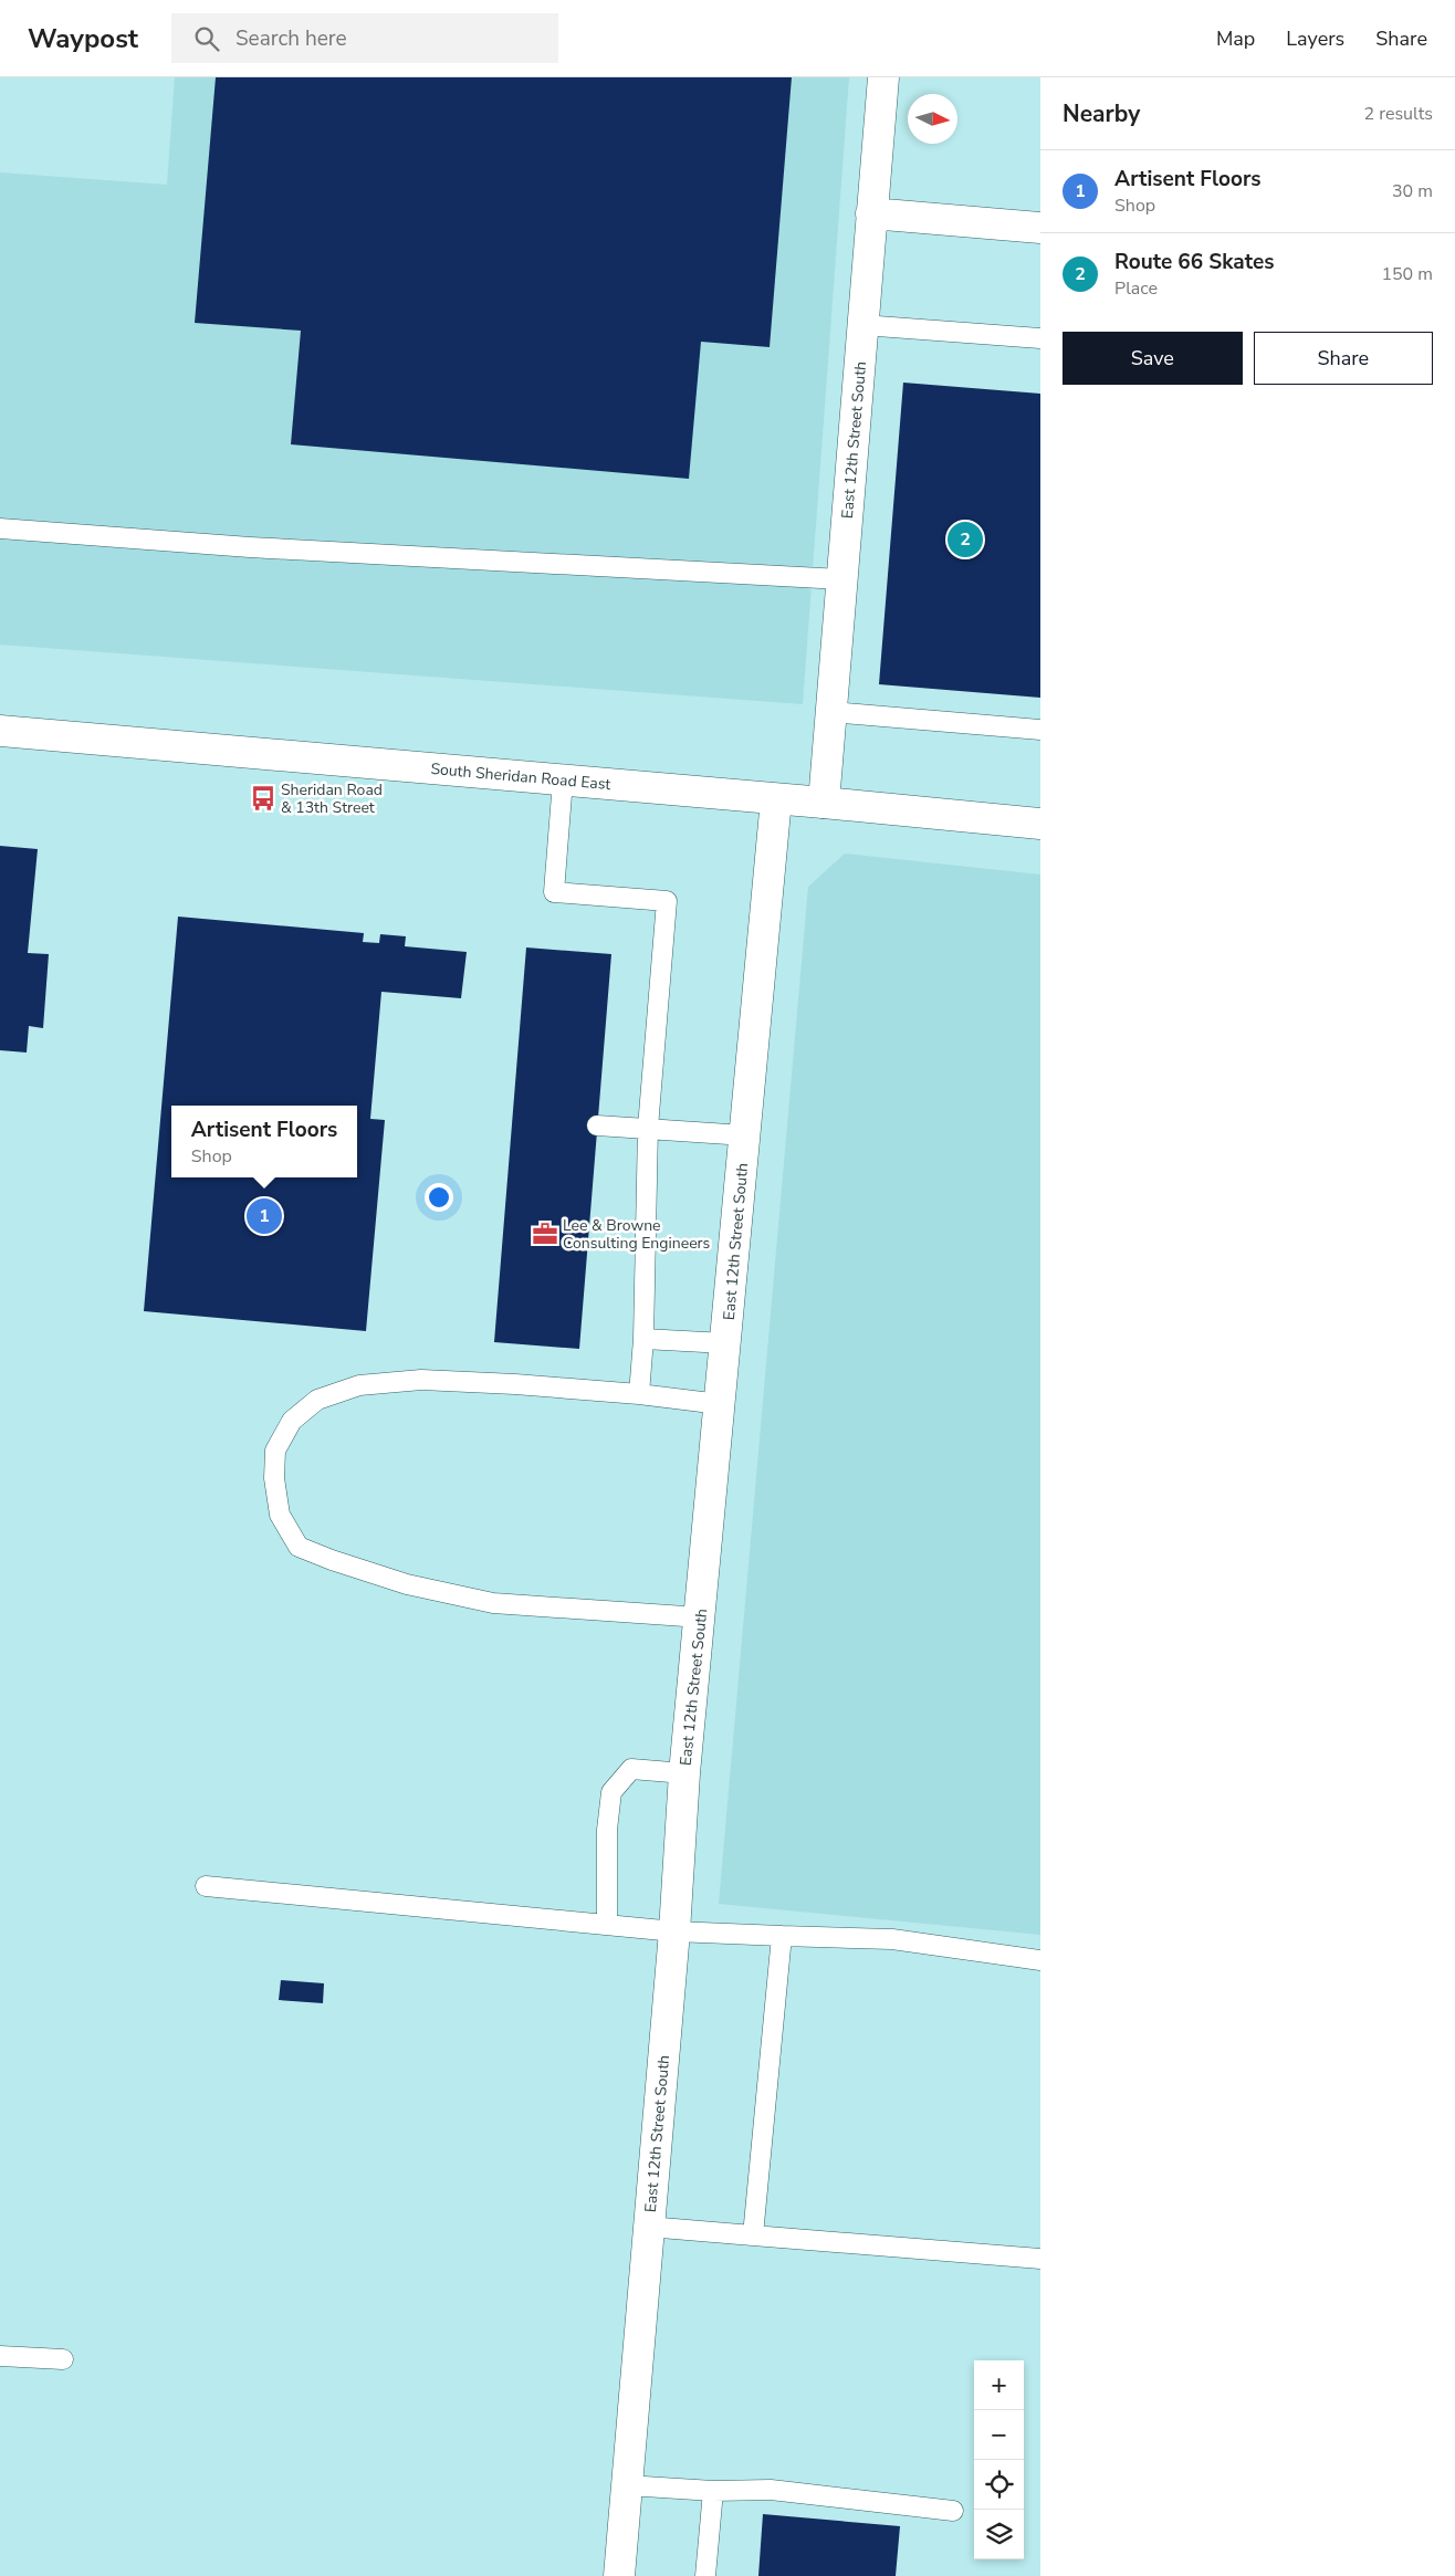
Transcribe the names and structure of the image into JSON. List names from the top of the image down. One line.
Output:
{"streets":{"street":["East 12th Street South","South Sheridan Road East"]},"crossings":[["East 12th Street South","South Sheridan Road East"]],"places":{"bus stop":["Sheridan Road & 13th Street"],"office":["Lee & Browne Consulting Engineers"]},"north":"right","page":{"header":"Waypost","search":"Search here","nav":["Map","Layers","Share"],"heading":["Nearby","2 results"],"list":[{"mark":"1","name":"Artisent Floors","note":"Shop","value":"30 m"},{"mark":"2","name":"Route 66 Skates","note":"Place","value":"150 m"}],"buttons":["Save","Share"],"pins":["2","1"],"popup":["Artisent Floors","Shop"],"map_buttons":["+","−"]}}
